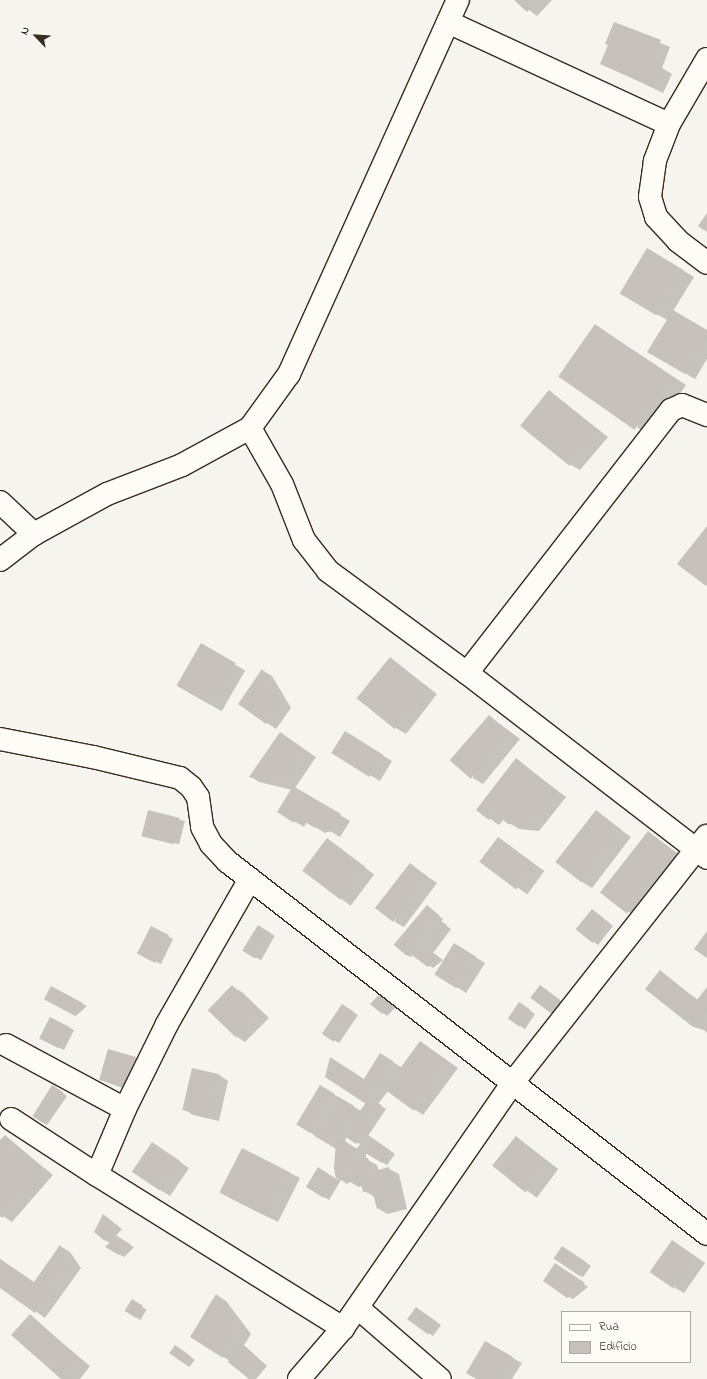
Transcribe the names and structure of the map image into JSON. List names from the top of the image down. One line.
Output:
{"legend":["Rua","Edifício"],"north":"top left"}
